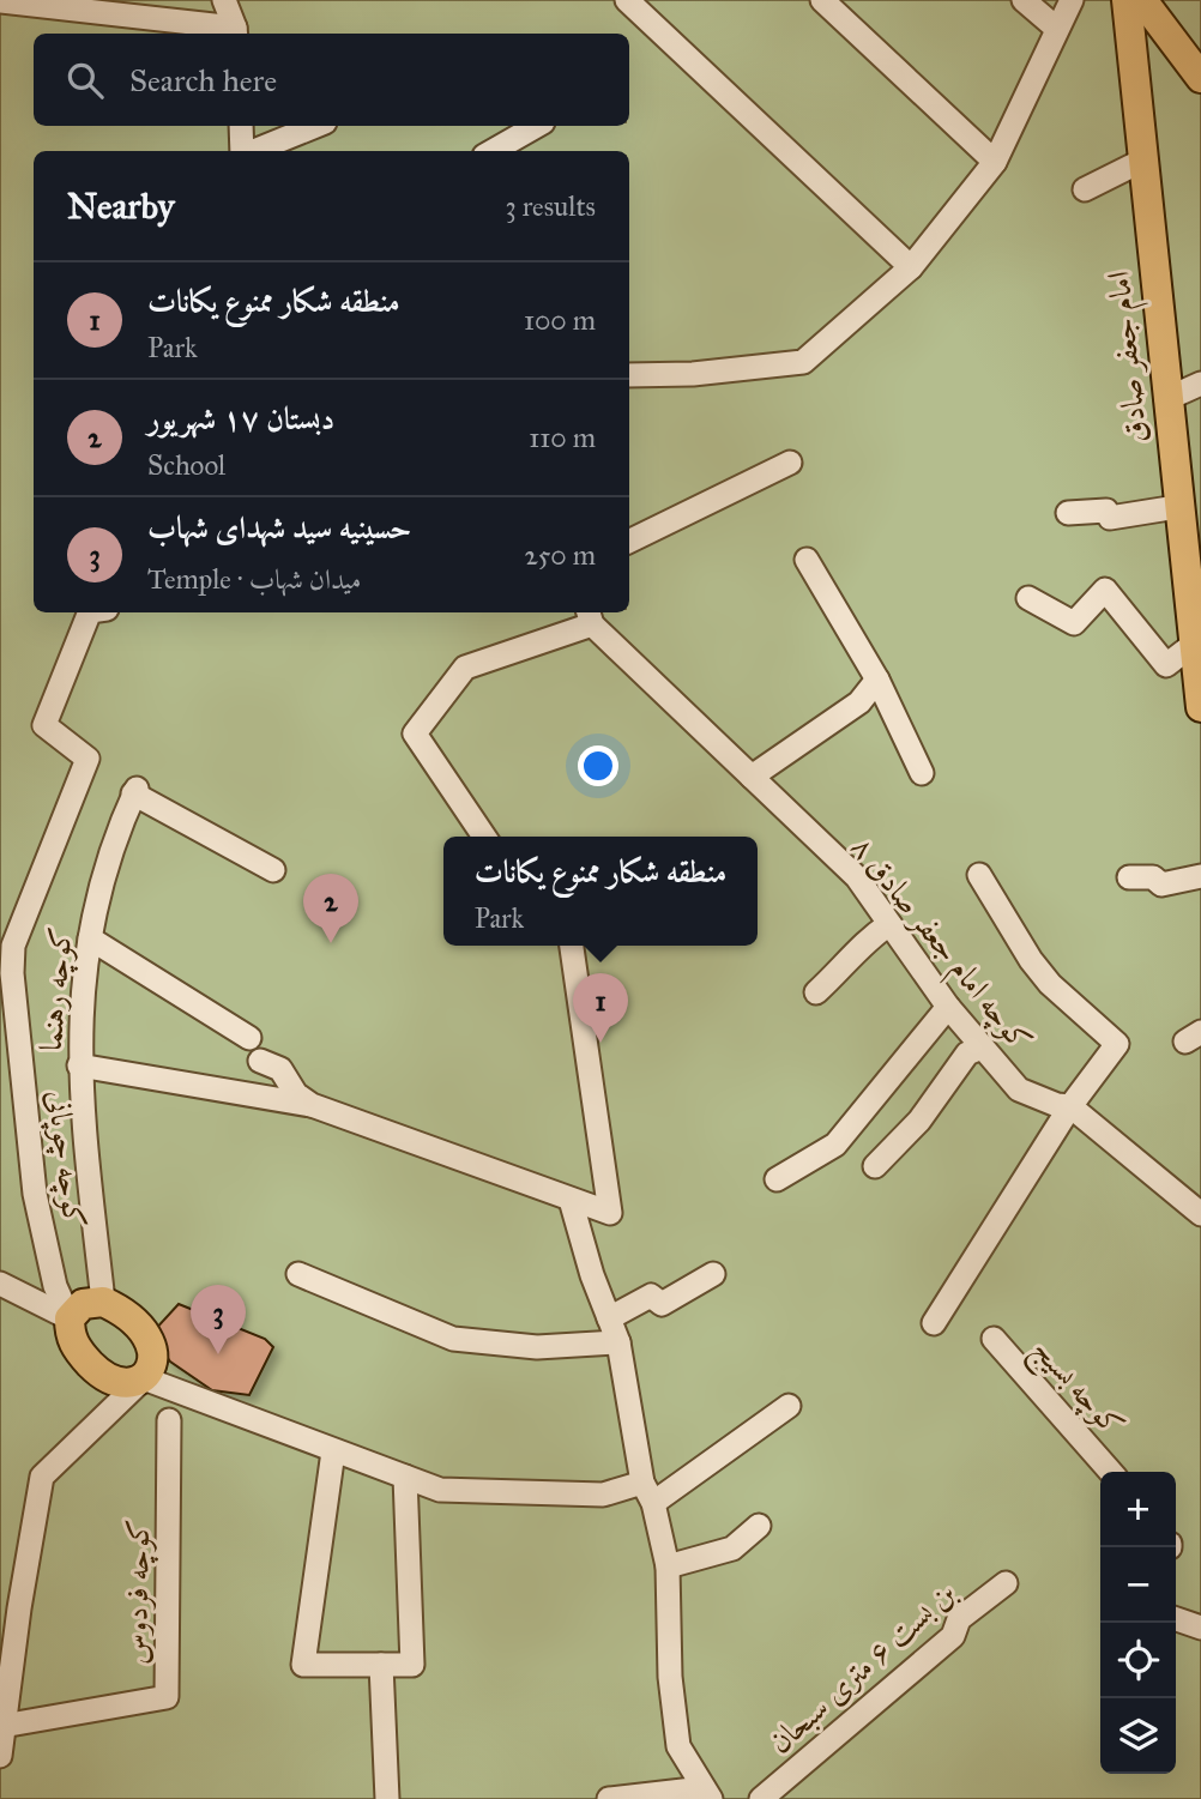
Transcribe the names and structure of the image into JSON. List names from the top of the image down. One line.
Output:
{"streets":{"main road":["امام جعفر صادق"],"street":["کوچه امام جعفر صادق ۸","کوچه رهنما","کوچه چوپانی","کوچه بسیج","کوچه فردوس","بن بست ۶ متری سبحان"]},"crossings":[["کوچه رهنما","کوچه چوپانی"]],"page":{"search":"Search here","heading":["Nearby","3 results"],"list":[{"mark":"1","name":"منطقه شکار ممنوع یکانات","note":"Park","value":"100 m"},{"mark":"2","name":"دبستان ۱۷ شهریور","note":"School","value":"110 m"},{"mark":"3","name":"حسینیه سید شهدای شهاب","note":"Temple · میدان شهاب","value":"250 m"}],"popup":["منطقه شکار ممنوع یکانات","Park"],"pins":["2","1","3"],"map_buttons":["+","−"]}}
